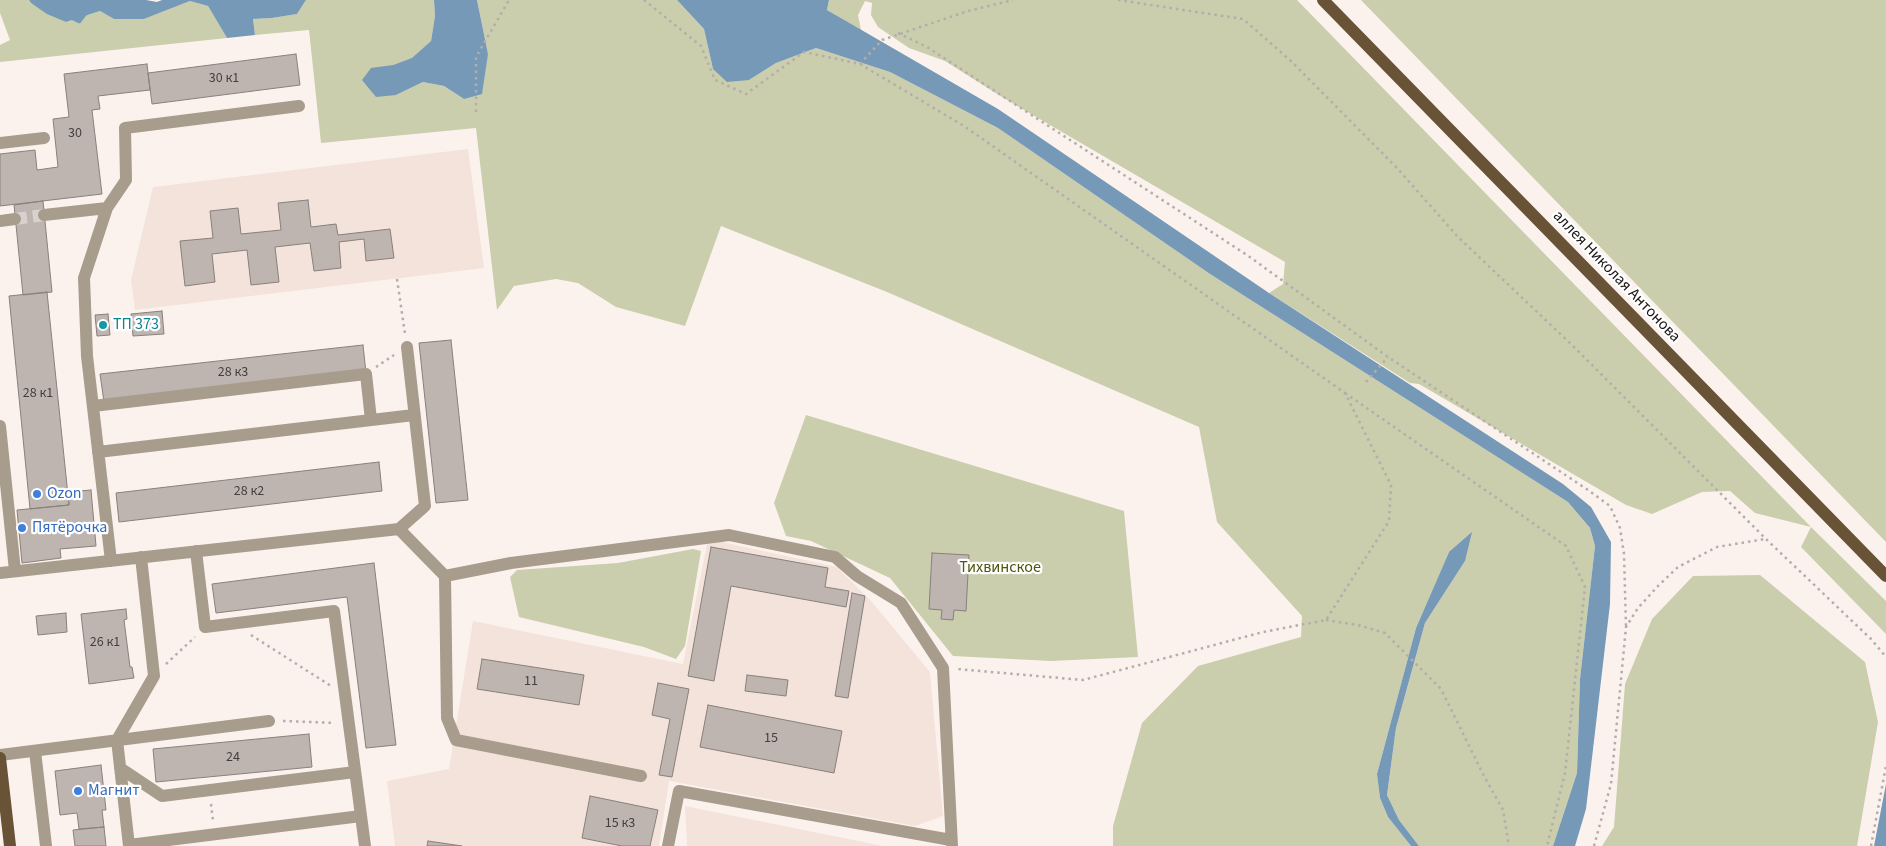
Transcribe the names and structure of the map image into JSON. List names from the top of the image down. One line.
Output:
{"streets":{"main road":["аллея Николая Антонова"]},"parks":["Тихвинское"],"places":["ТП 373","Ozon","Пятёрочка","Магнит"],"house_numbers":["30 к1","30","28 к3","28 к1","28 к2","26 к1","11","15","24","15 к3"]}
